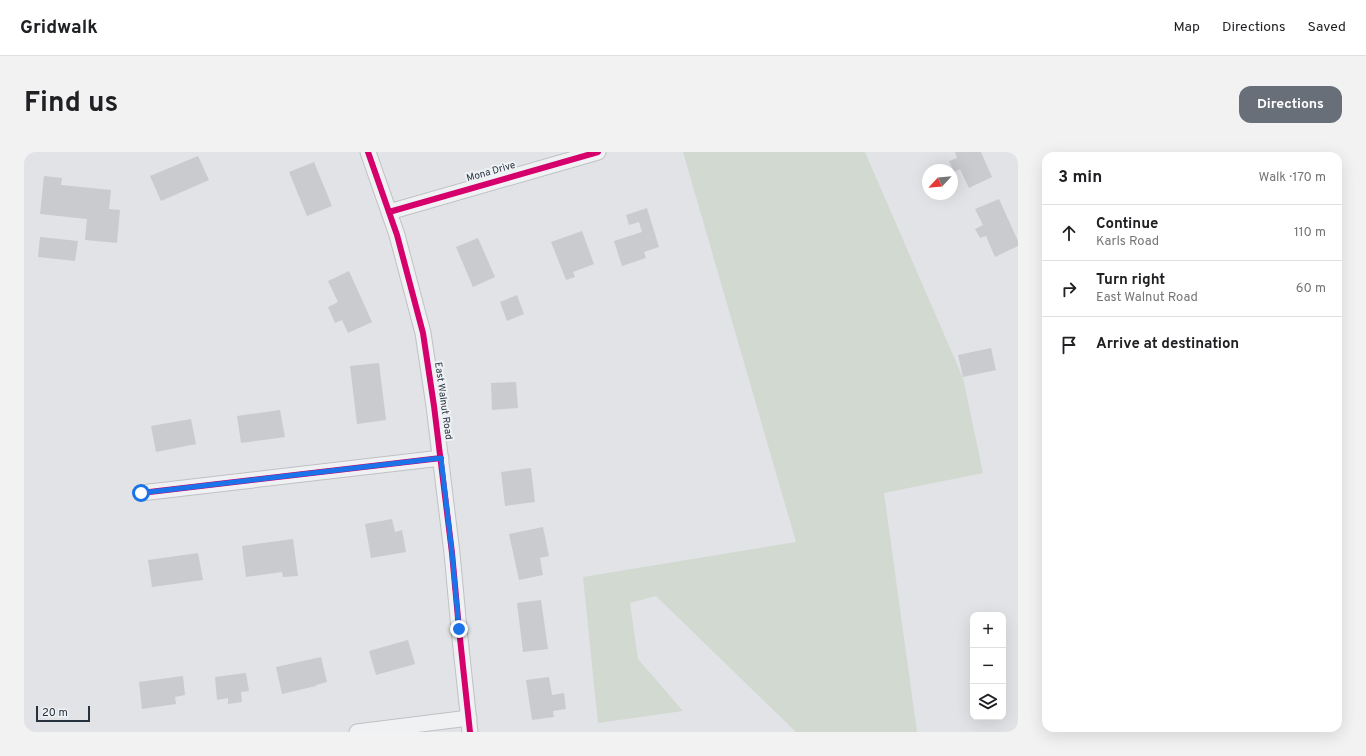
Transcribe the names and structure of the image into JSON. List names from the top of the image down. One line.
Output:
{"streets":{"street":["Mona Drive","East Walnut Road"]},"crossings":[["Mona Drive","East Walnut Road"]],"scale_bar":"20 m","north":"bottom left","page":{"header":"Gridwalk","nav":["Map","Directions","Saved"],"title":"Find us","buttons":"Directions","heading":["3 min","Walk · 170 m"],"list":[["Continue","Karls Road","110 m"],["Turn right","East Walnut Road","60 m"],"Arrive at destination"],"map_buttons":["+","−"],"scale":"20 m"}}
